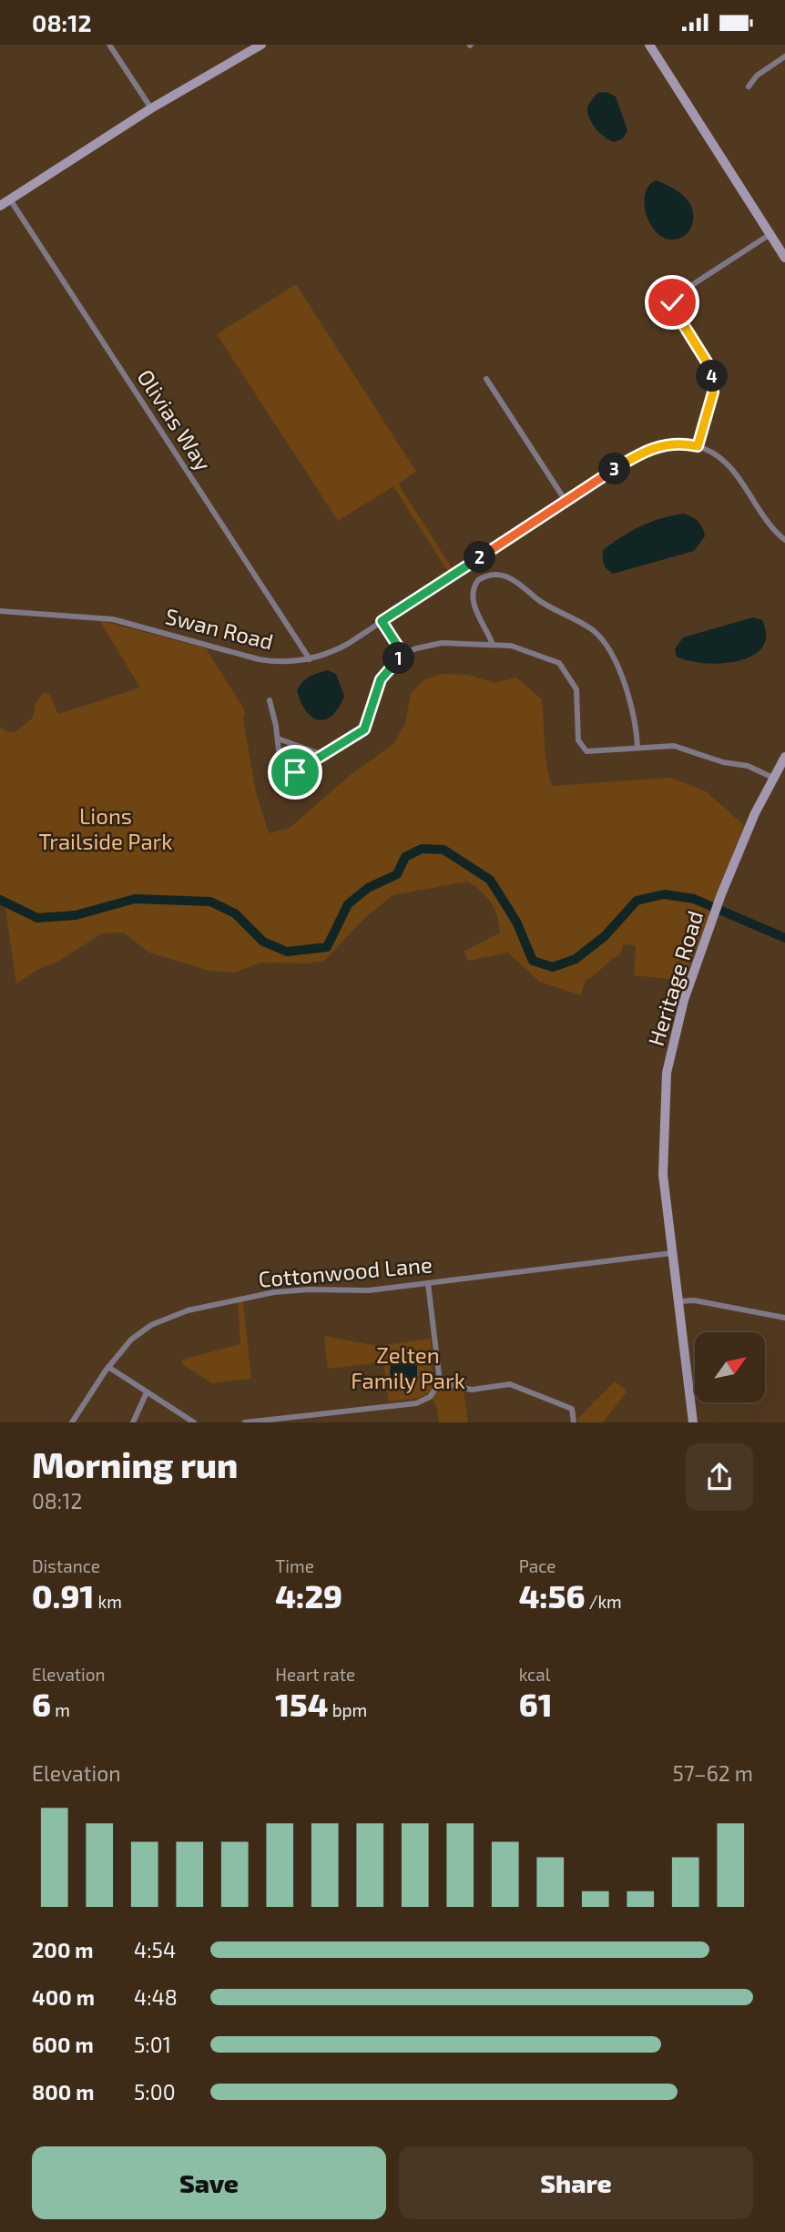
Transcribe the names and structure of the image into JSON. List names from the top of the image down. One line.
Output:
{"streets":{"main road":["Heritage Road"],"street":["Olivias Way","Swan Road","Cottonwood Lane"]},"crossings":[["Olivias Way","Swan Road"],["Heritage Road","Cottonwood Lane"]],"parks":["Lions Trailside Park","Zelten Family Park"],"north":"top right","page":{"status":"08:12","pins":["4","3","2","1"],"heading":["Morning run","08:12"],"stats":[["Distance","0.91 km"],["Time","4:29"],["Pace","4:56 /km"],["Elevation","6 m"],["Heart rate","154 bpm"],["kcal","61"]],"chart":["Elevation","57–62 m"],"list":[{"name":"200 m","note":"4:54"},{"name":"400 m","note":"4:48"},{"name":"600 m","note":"5:01"},{"name":"800 m","note":"5:00"}],"buttons":["Save","Share"]}}
